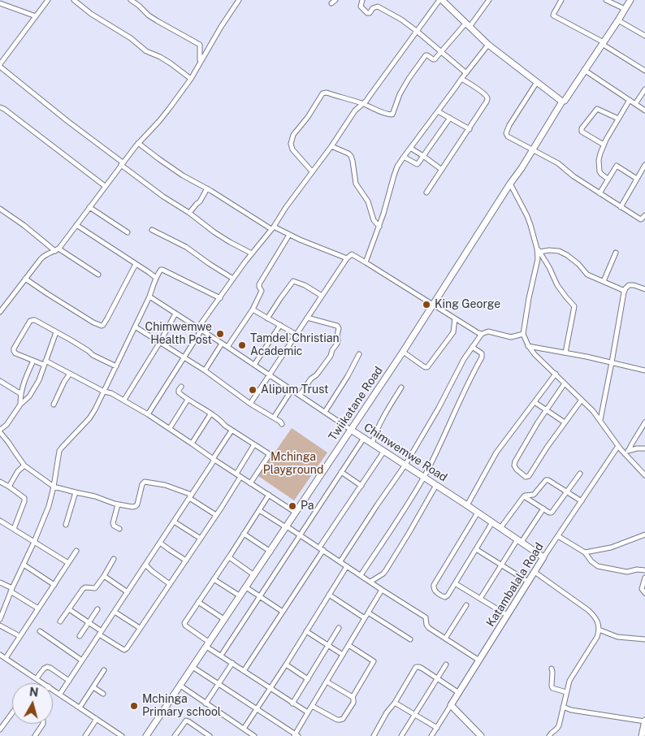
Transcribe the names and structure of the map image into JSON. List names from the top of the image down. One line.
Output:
{"streets":{"main road":["Twiikatane Road","Chimwemwe Road","Katambalala Road"]},"crossings":[["Twiikatane Road","Chimwemwe Road"],["Chimwemwe Road","Katambalala Road"]],"parks":["Mchinga Playground"],"places":["King George","Chimwemwe Health Post","Tamdel Christian Academic","Alipum Trust","Pa","Mchinga Primary school"],"north":"top"}
